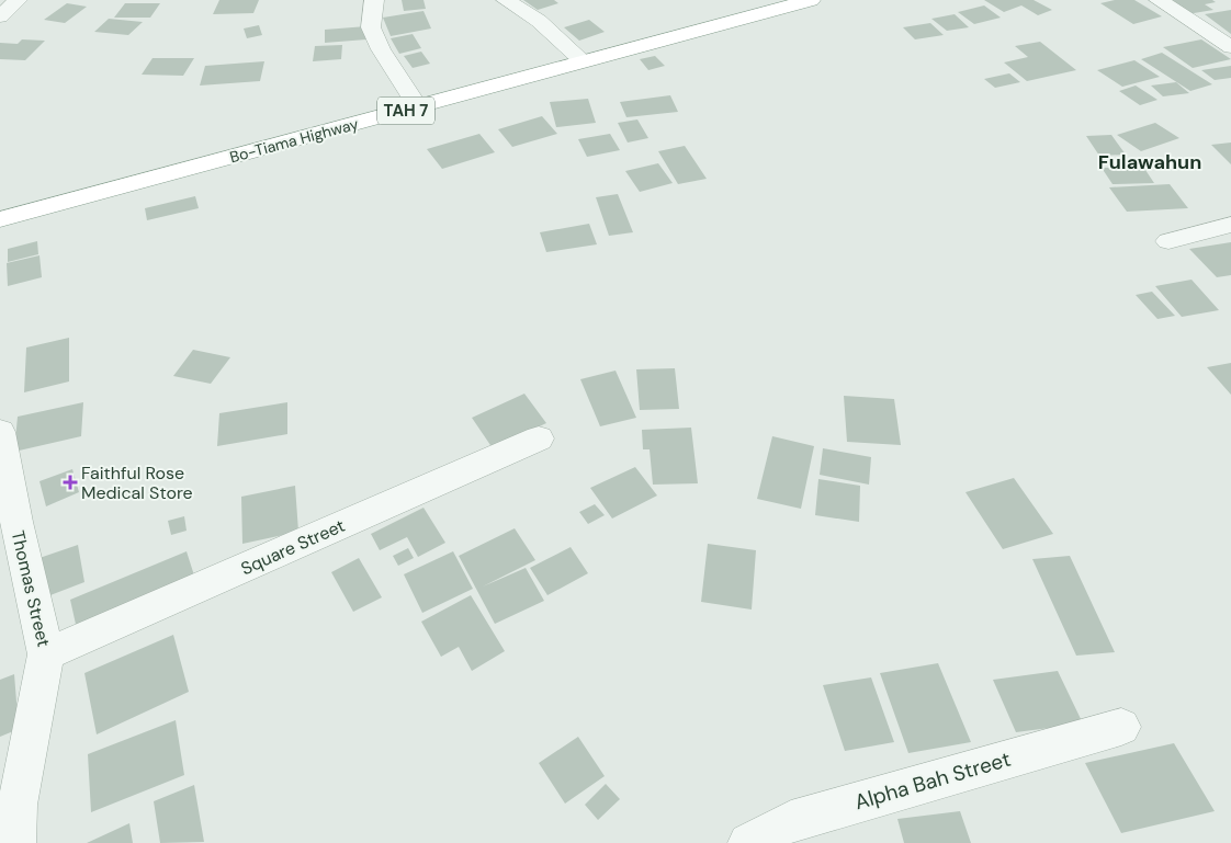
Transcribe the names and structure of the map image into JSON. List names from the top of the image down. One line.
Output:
{"streets":{"highway":["TAH 7","Bo-Tiama Highway"],"street":["Square Street","Thomas Street","Alpha Bah Street"]},"crossings":[["Square Street","Thomas Street"]],"districts":["Fulawahun"],"places":{"health":["Faithful Rose Medical Store"]}}
